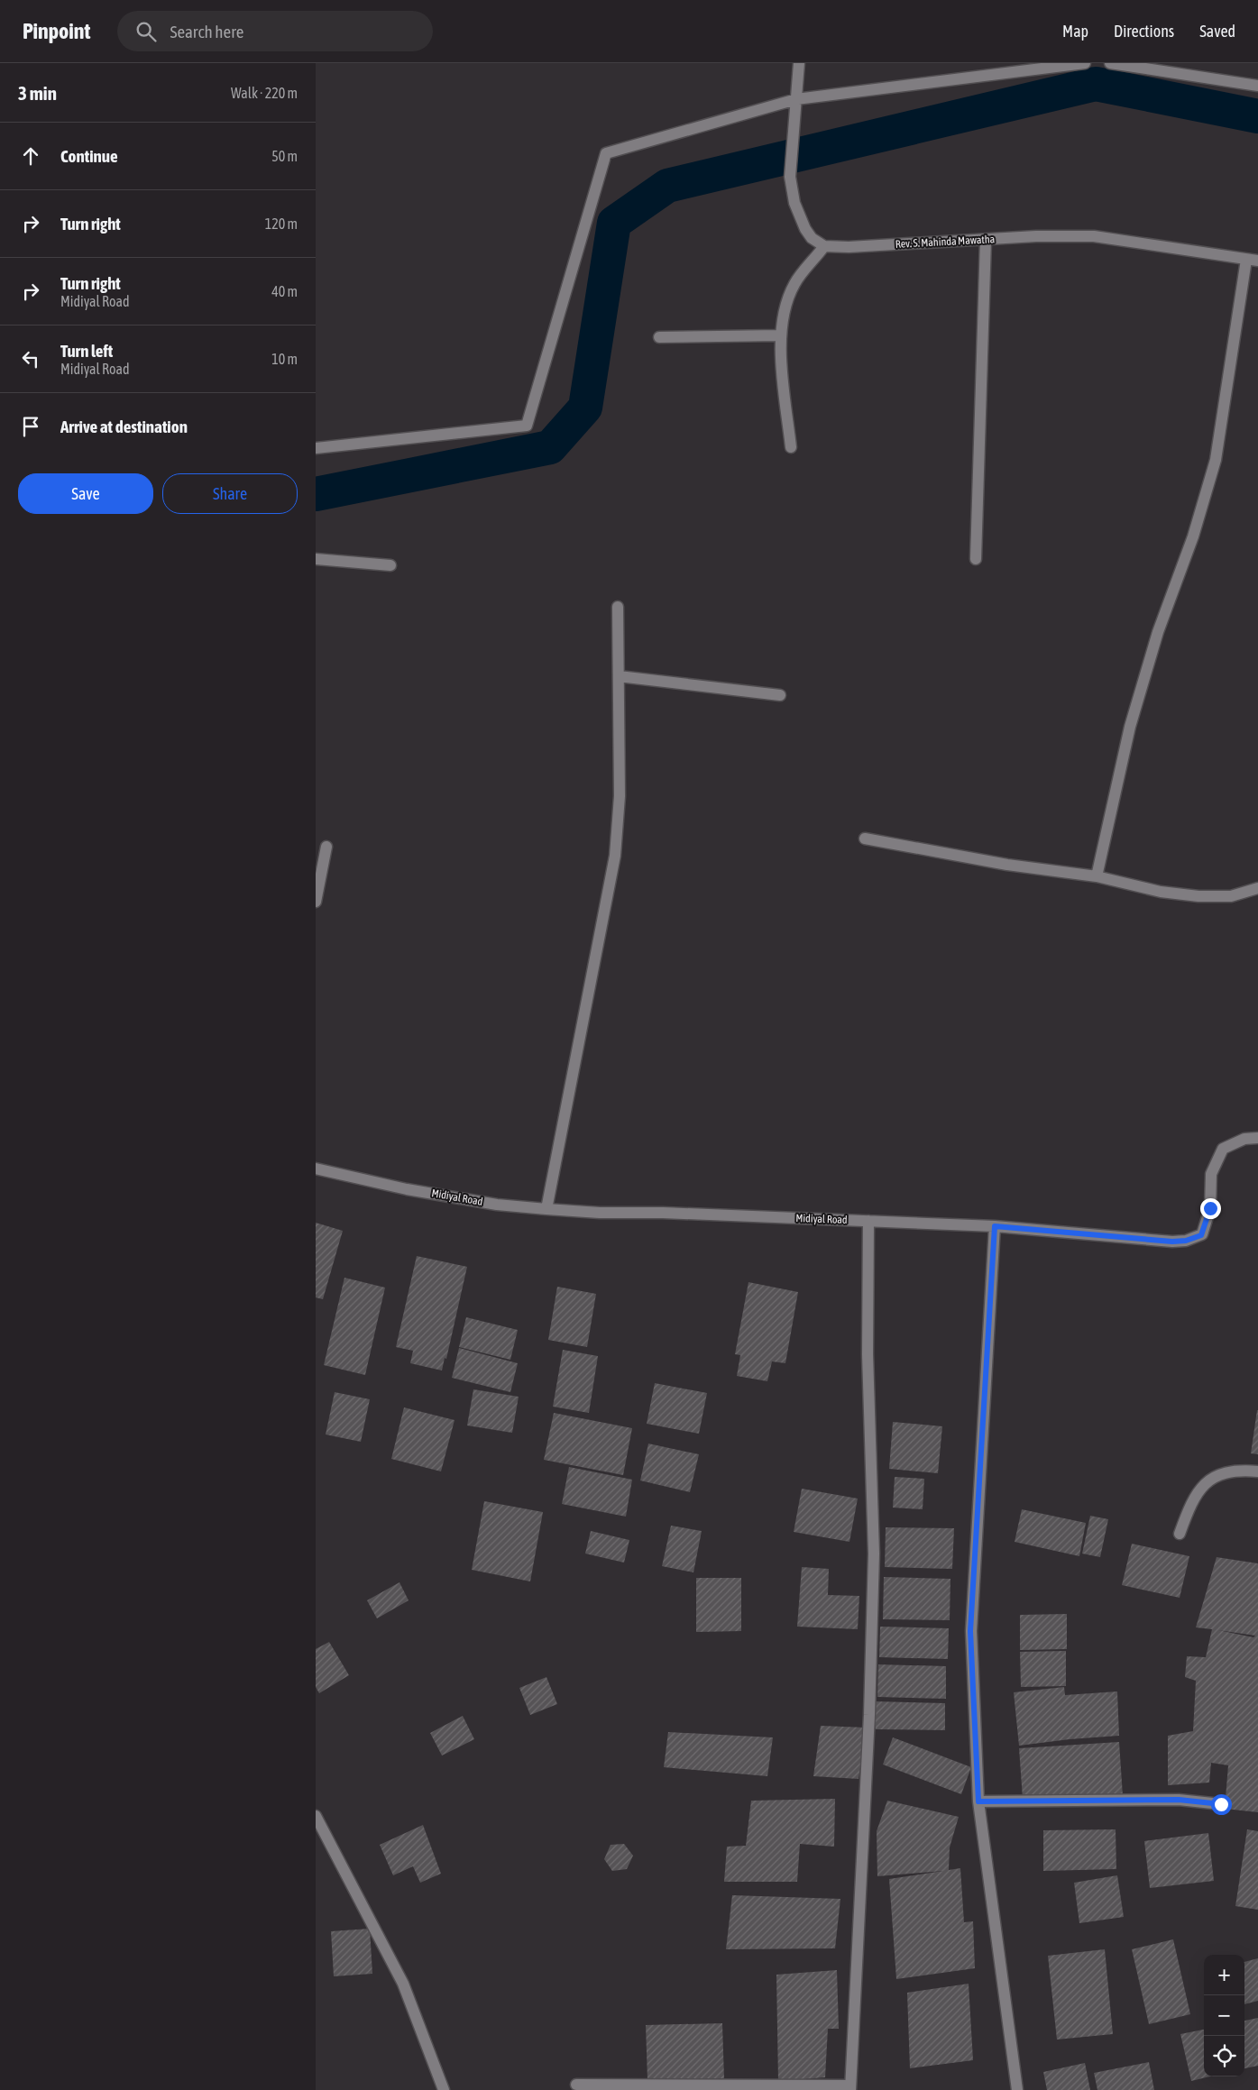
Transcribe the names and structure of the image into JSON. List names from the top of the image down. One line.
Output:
{"streets":{"street":["Rev. S. Mahinda Mawatha","Midiyal Road"]},"page":{"header":"Pinpoint","search":"Search here","nav":["Map","Directions","Saved"],"heading":["3 min","Walk · 220 m"],"list":[["Continue","50 m"],["Turn right","120 m"],["Turn right","Midiyal Road","40 m"],["Turn left","Midiyal Road","10 m"],"Arrive at destination"],"buttons":["Save","Share"],"map_buttons":["+","−"]}}
